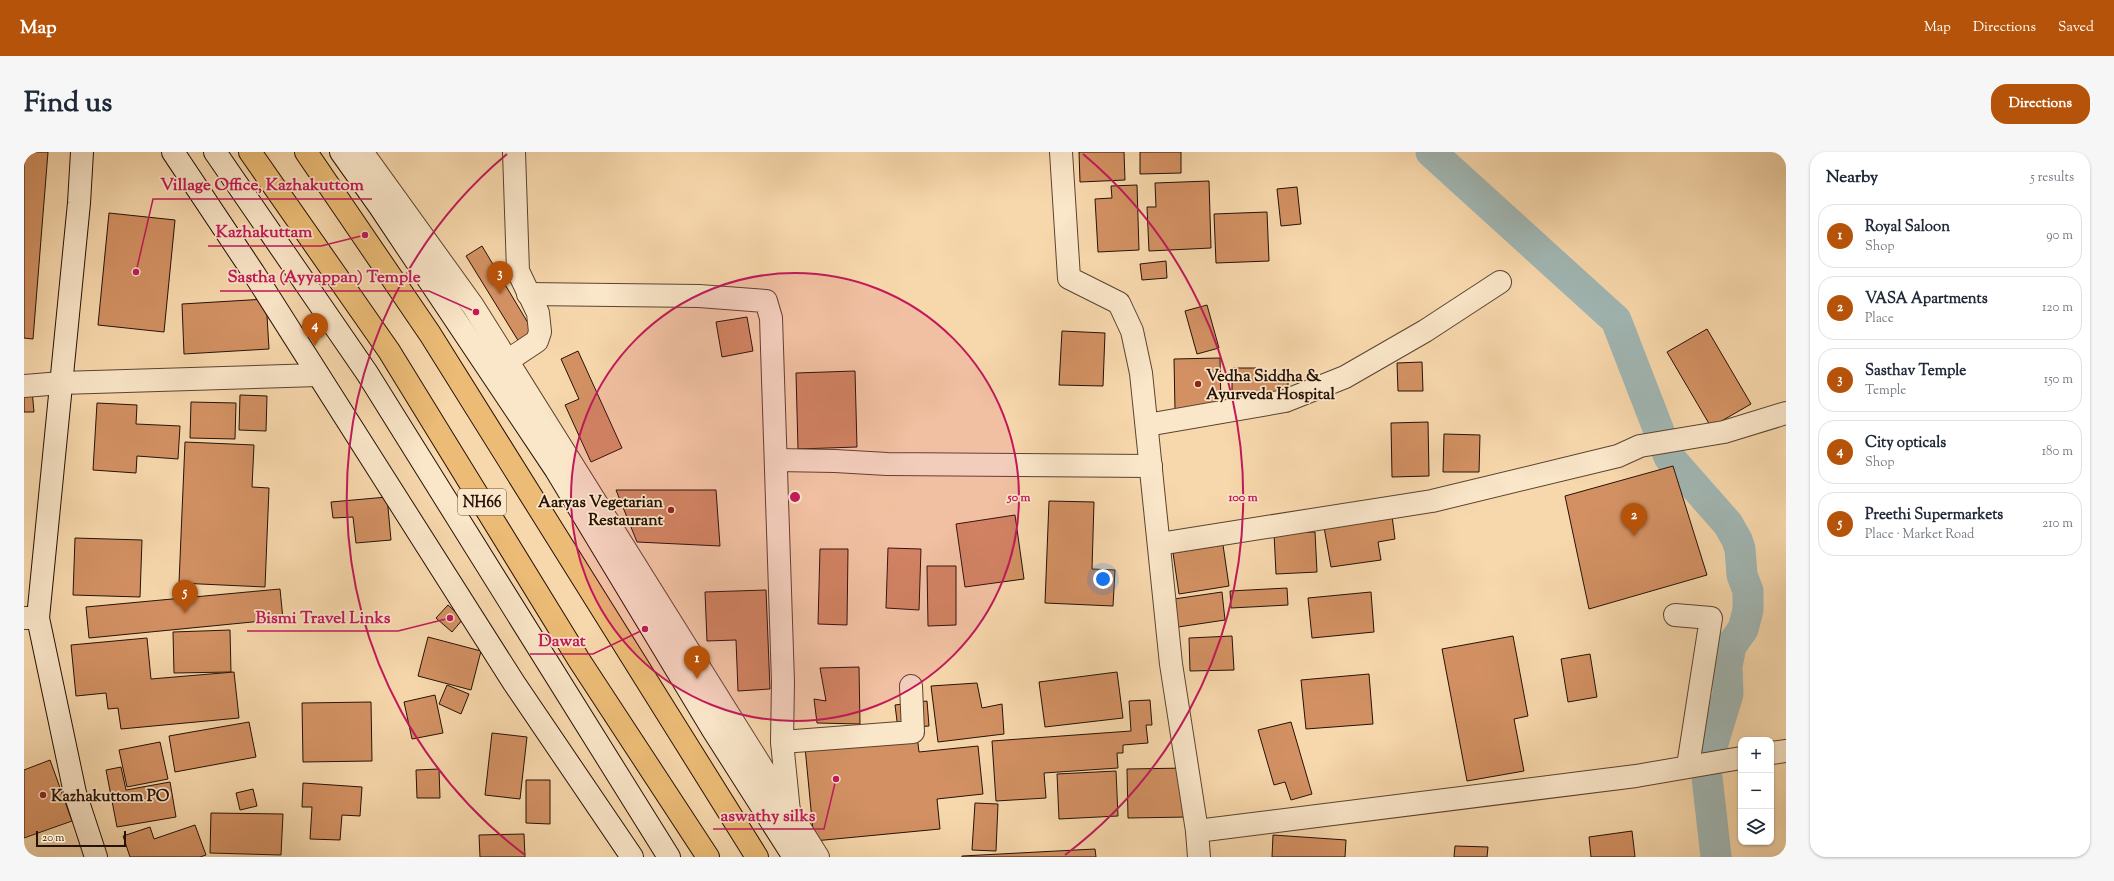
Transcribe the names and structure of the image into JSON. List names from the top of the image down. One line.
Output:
{"streets":{"highway":["NH66"]},"places":["Kazhakuttam","Village Office, Kazhakuttom","Sastha (Ayyappan) Temple","Vedha Siddha & Ayurveda Hospital","Aaryas Vegetarian Restaurant","Bismi Travel Links","Dawat","aswathy silks","Kazhakuttom PO"],"scale_bar":"20 m","page":{"header":"Map","nav":["Map","Directions","Saved"],"title":"Find us","buttons":"Directions","heading":["Nearby","5 results"],"list":[{"mark":"1","name":"Royal Saloon","note":"Shop","value":"90 m"},{"mark":"2","name":"VASA Apartments","note":"Place","value":"120 m"},{"mark":"3","name":"Sasthav Temple","note":"Temple","value":"150 m"},{"mark":"4","name":"City opticals","note":"Shop","value":"180 m"},{"mark":"5","name":"Preethi Supermarkets","note":"Place · Market Road","value":"210 m"}],"pins":["3","4","2","5","1"],"map_buttons":["+","−"],"scale":"20 m"},"rings":["50 m","100 m"]}
